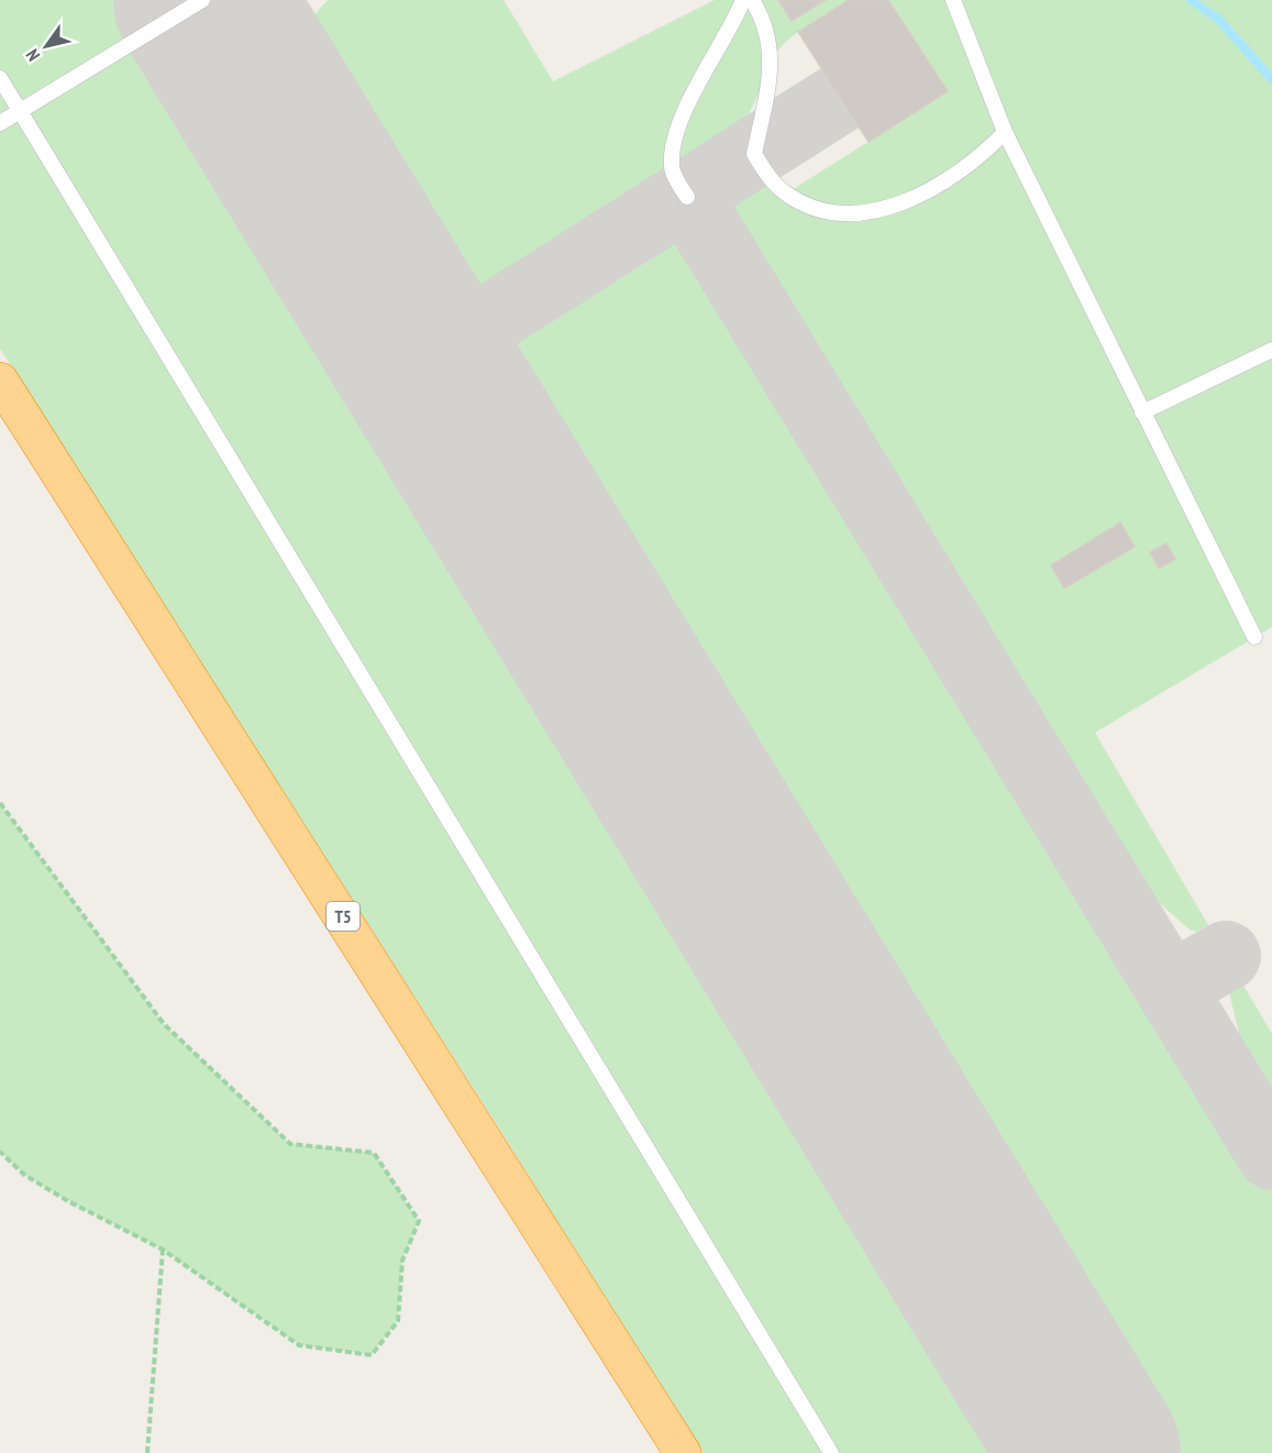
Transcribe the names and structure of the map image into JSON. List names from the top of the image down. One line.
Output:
{"streets":{"highway":["T5"]},"north":"bottom left"}
